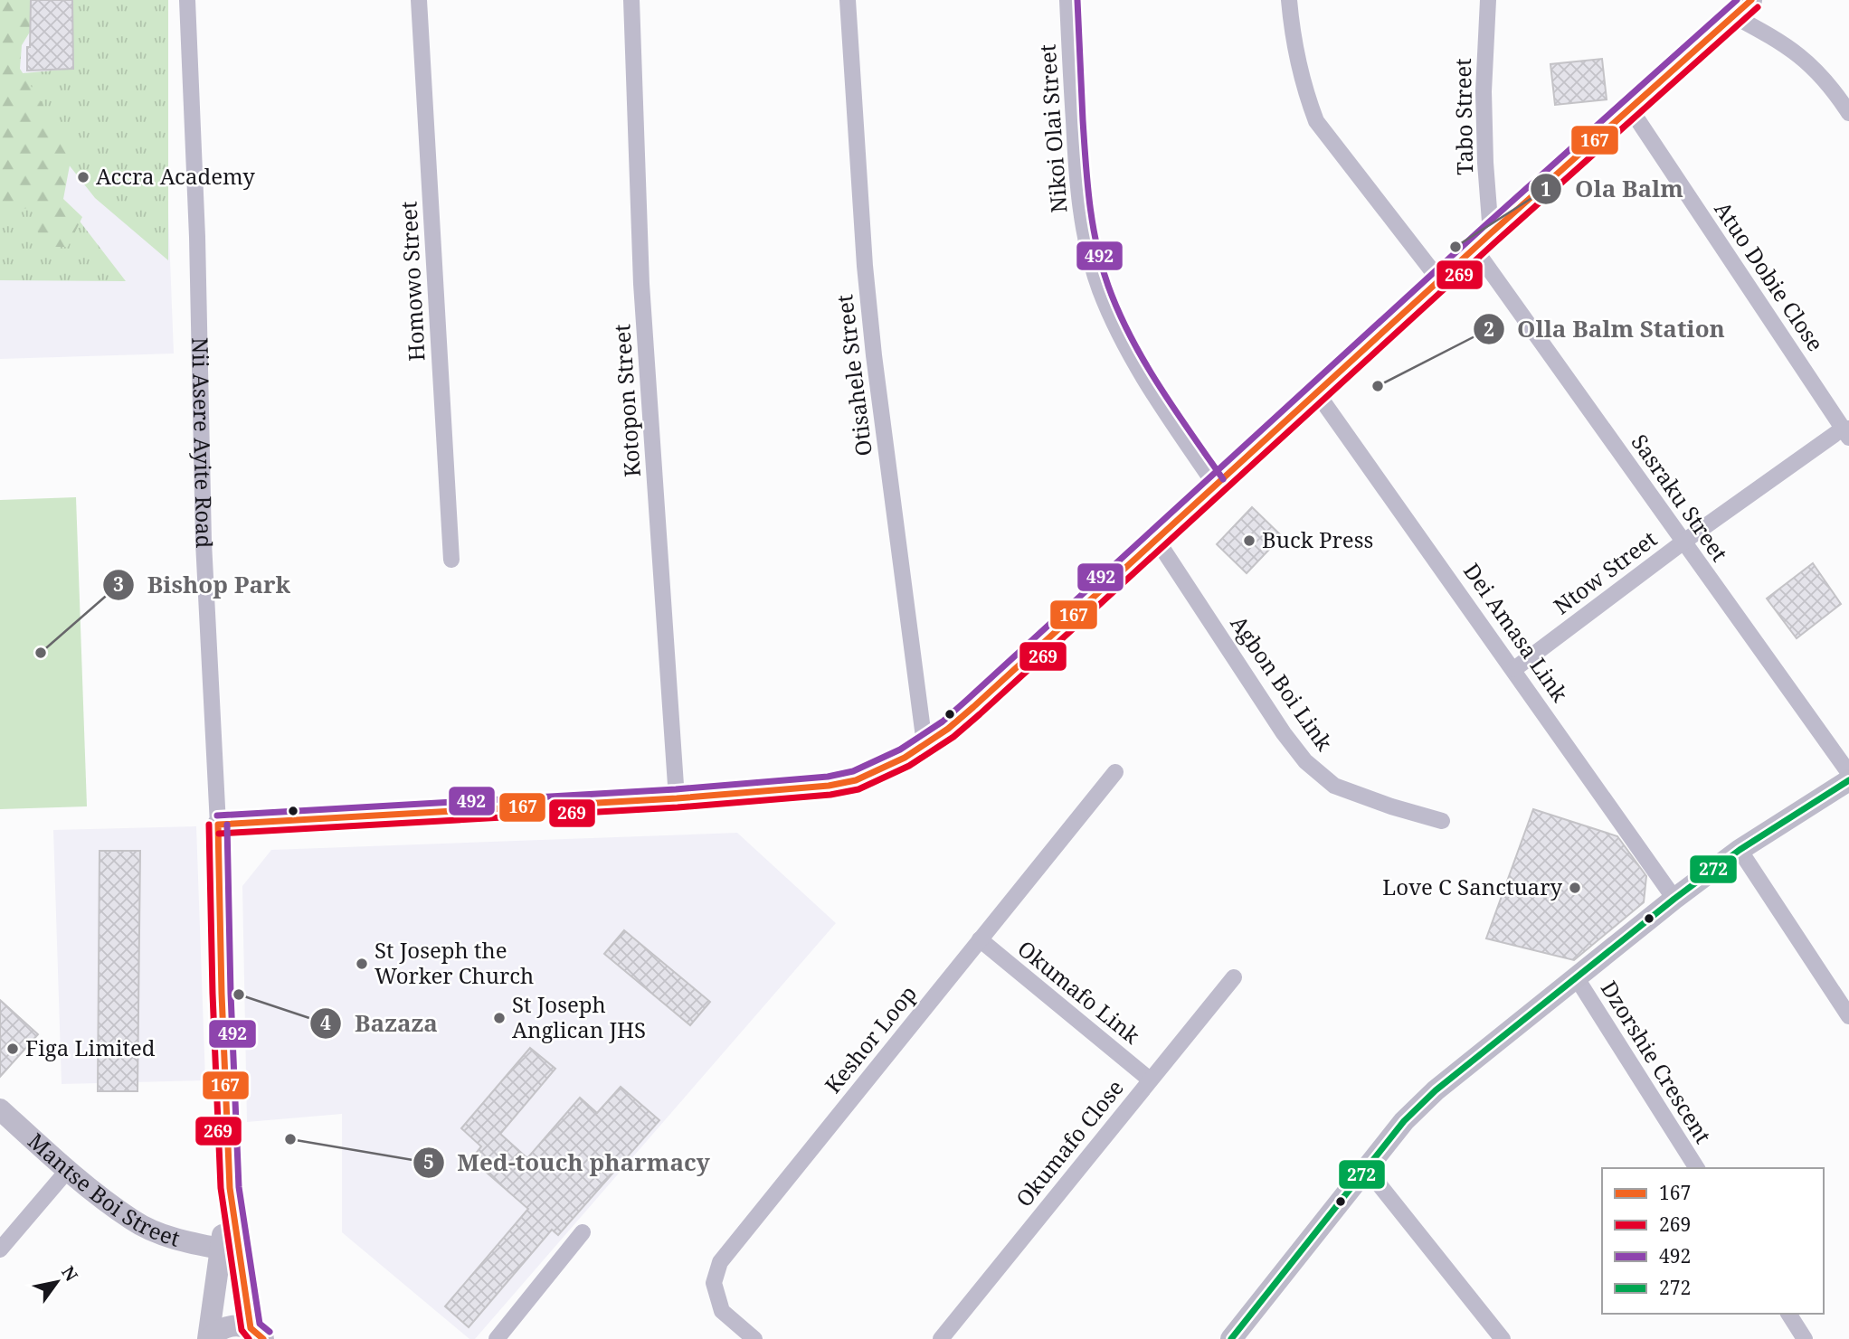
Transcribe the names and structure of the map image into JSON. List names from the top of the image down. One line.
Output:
{"streets":{"street":["Tabo Street","Nikoi Olai Street","Atuo Dobie Close","Homowo Street","Otisahele Street","Kotopon Street","Nii Asere Ayite Road","Sasraku Street","Ntow Street","Dei Amasa Link","Agbon Boi Link","Okumafo Link","Keshor Loop","Dzorshie Crescent","Okumafo Close","Mantse Boi Street"]},"crossings":[["Atuo Dobie Close","Ntow Street"],["Nii Asere Ayite Road","Mantse Boi Street"],["Sasraku Street","Ntow Street"],["Ntow Street","Dei Amasa Link"],["Okumafo Link","Keshor Loop"],["Okumafo Link","Okumafo Close"]],"places":["Accra Academy","Ola Balm","Olla Balm Station","Buck Press","Bishop Park","Love C Sanctuary","St Joseph the Worker Church","Bazaza","St Joseph Anglican JHS","Figa Limited","Med-touch pharmacy"],"lines":["transit line 167","transit line 492","transit line 269","transit line 272"],"legend":["167","269","492","272"],"north":"top right"}
